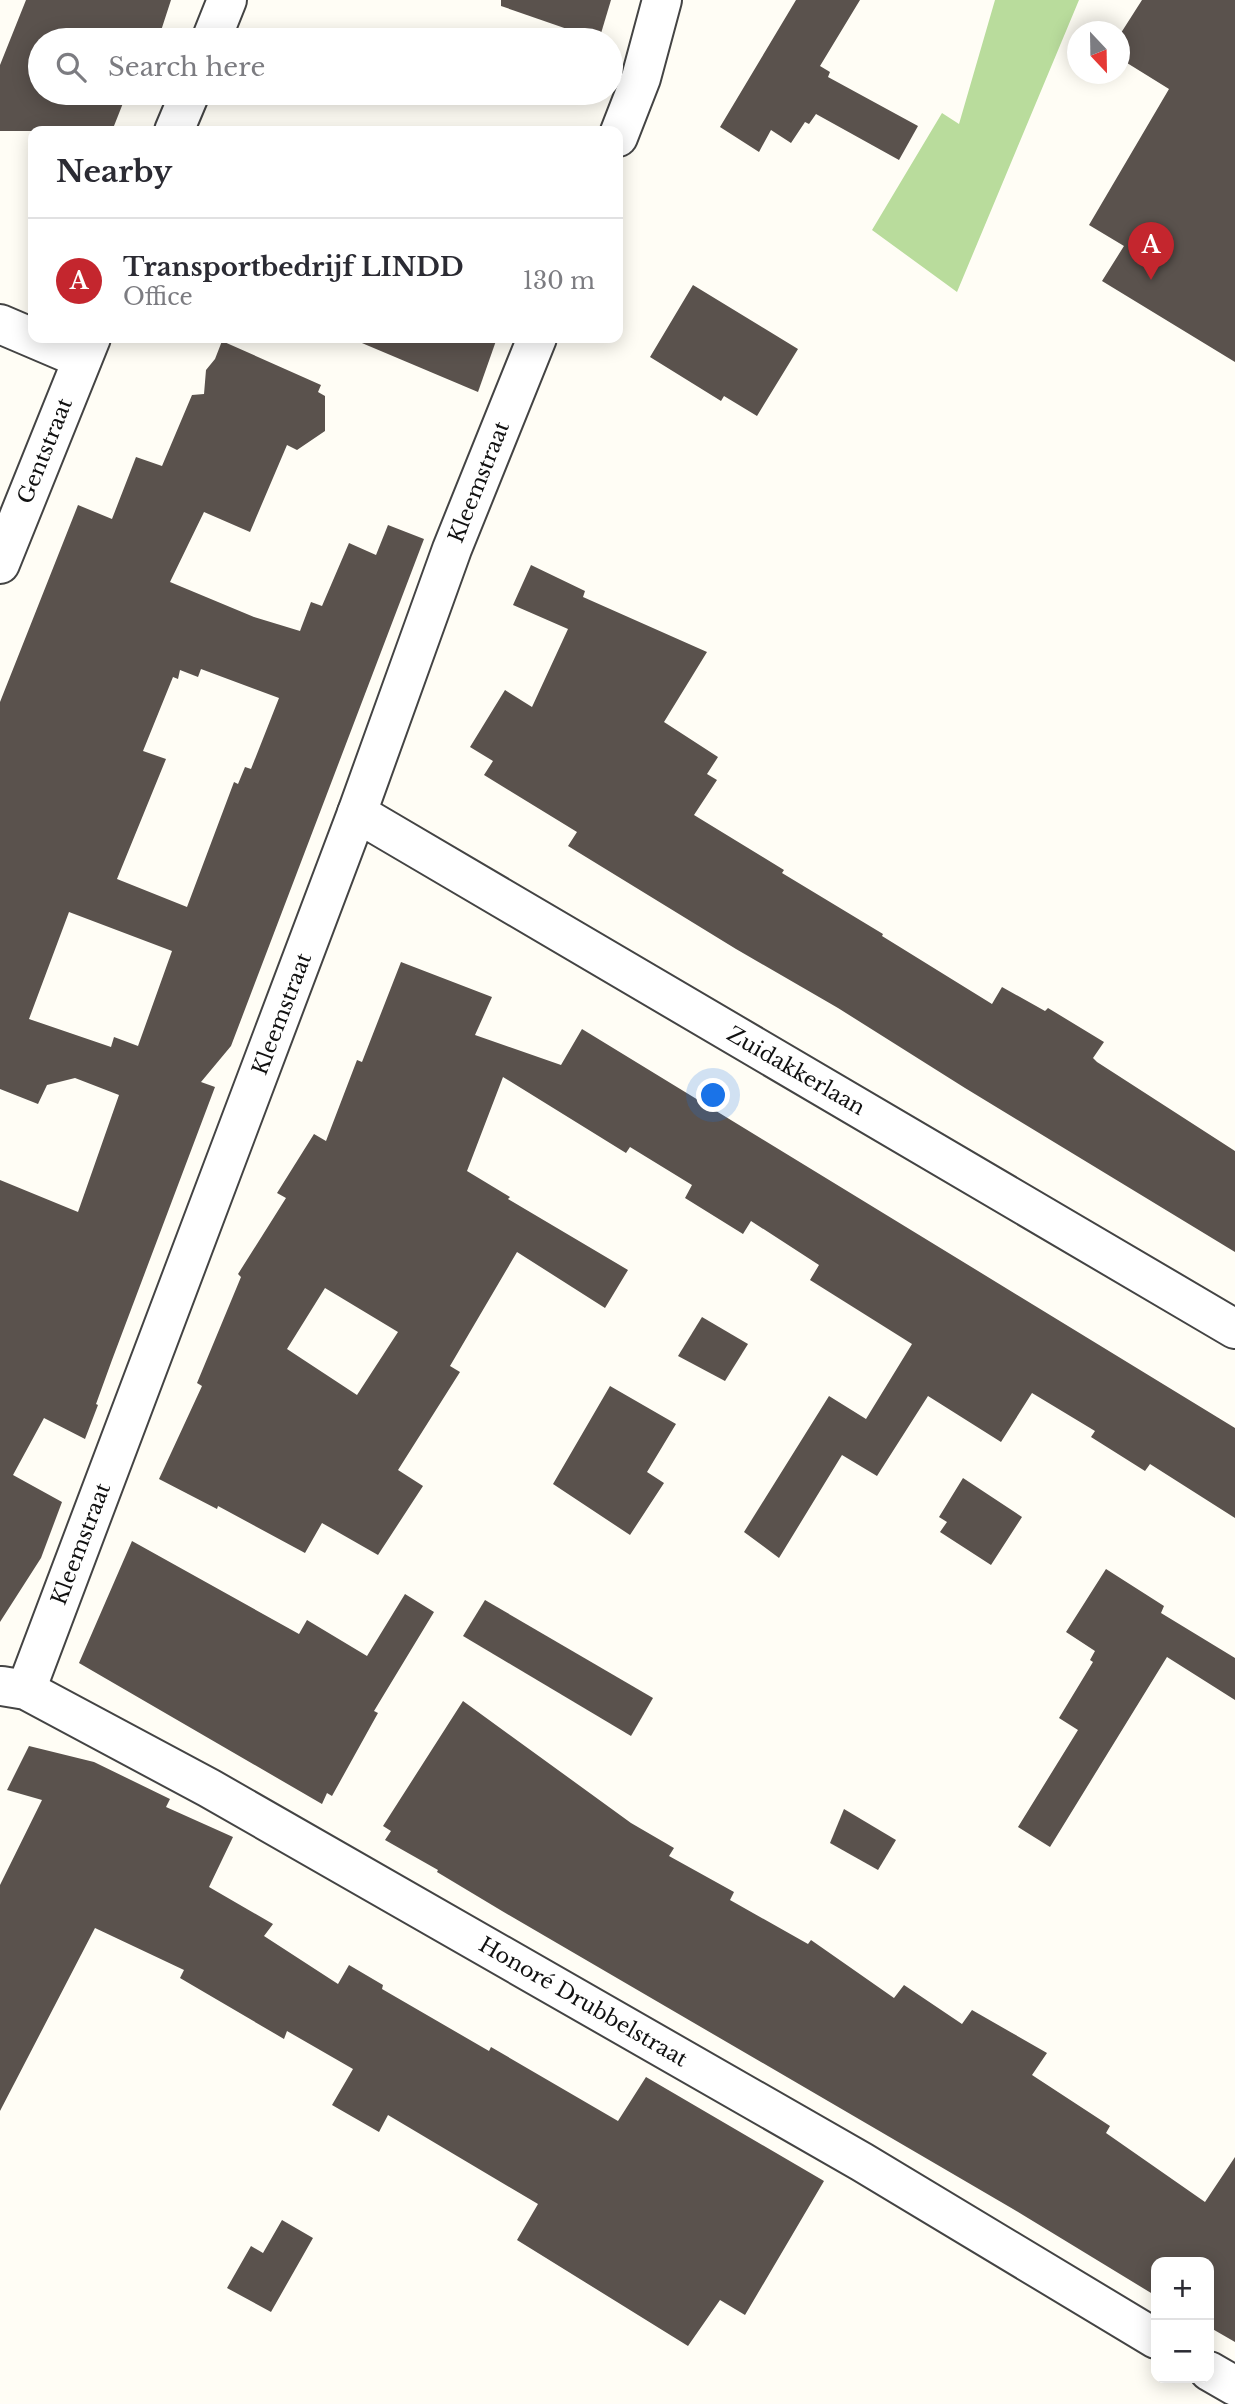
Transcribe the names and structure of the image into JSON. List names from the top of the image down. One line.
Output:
{"streets":{"street":["Gentstraat","Kleemstraat","Zuidakkerlaan","Honoré Drubbelstraat"]},"crossings":[["Kleemstraat","Zuidakkerlaan"],["Kleemstraat","Honoré Drubbelstraat"]],"north":"bottom","page":{"search":"Search here","heading":"Nearby","list":[{"mark":"A","name":"Transportbedrijf LINDD","note":"Office","value":"130 m"}],"pins":"A","map_buttons":["+","−"]}}
